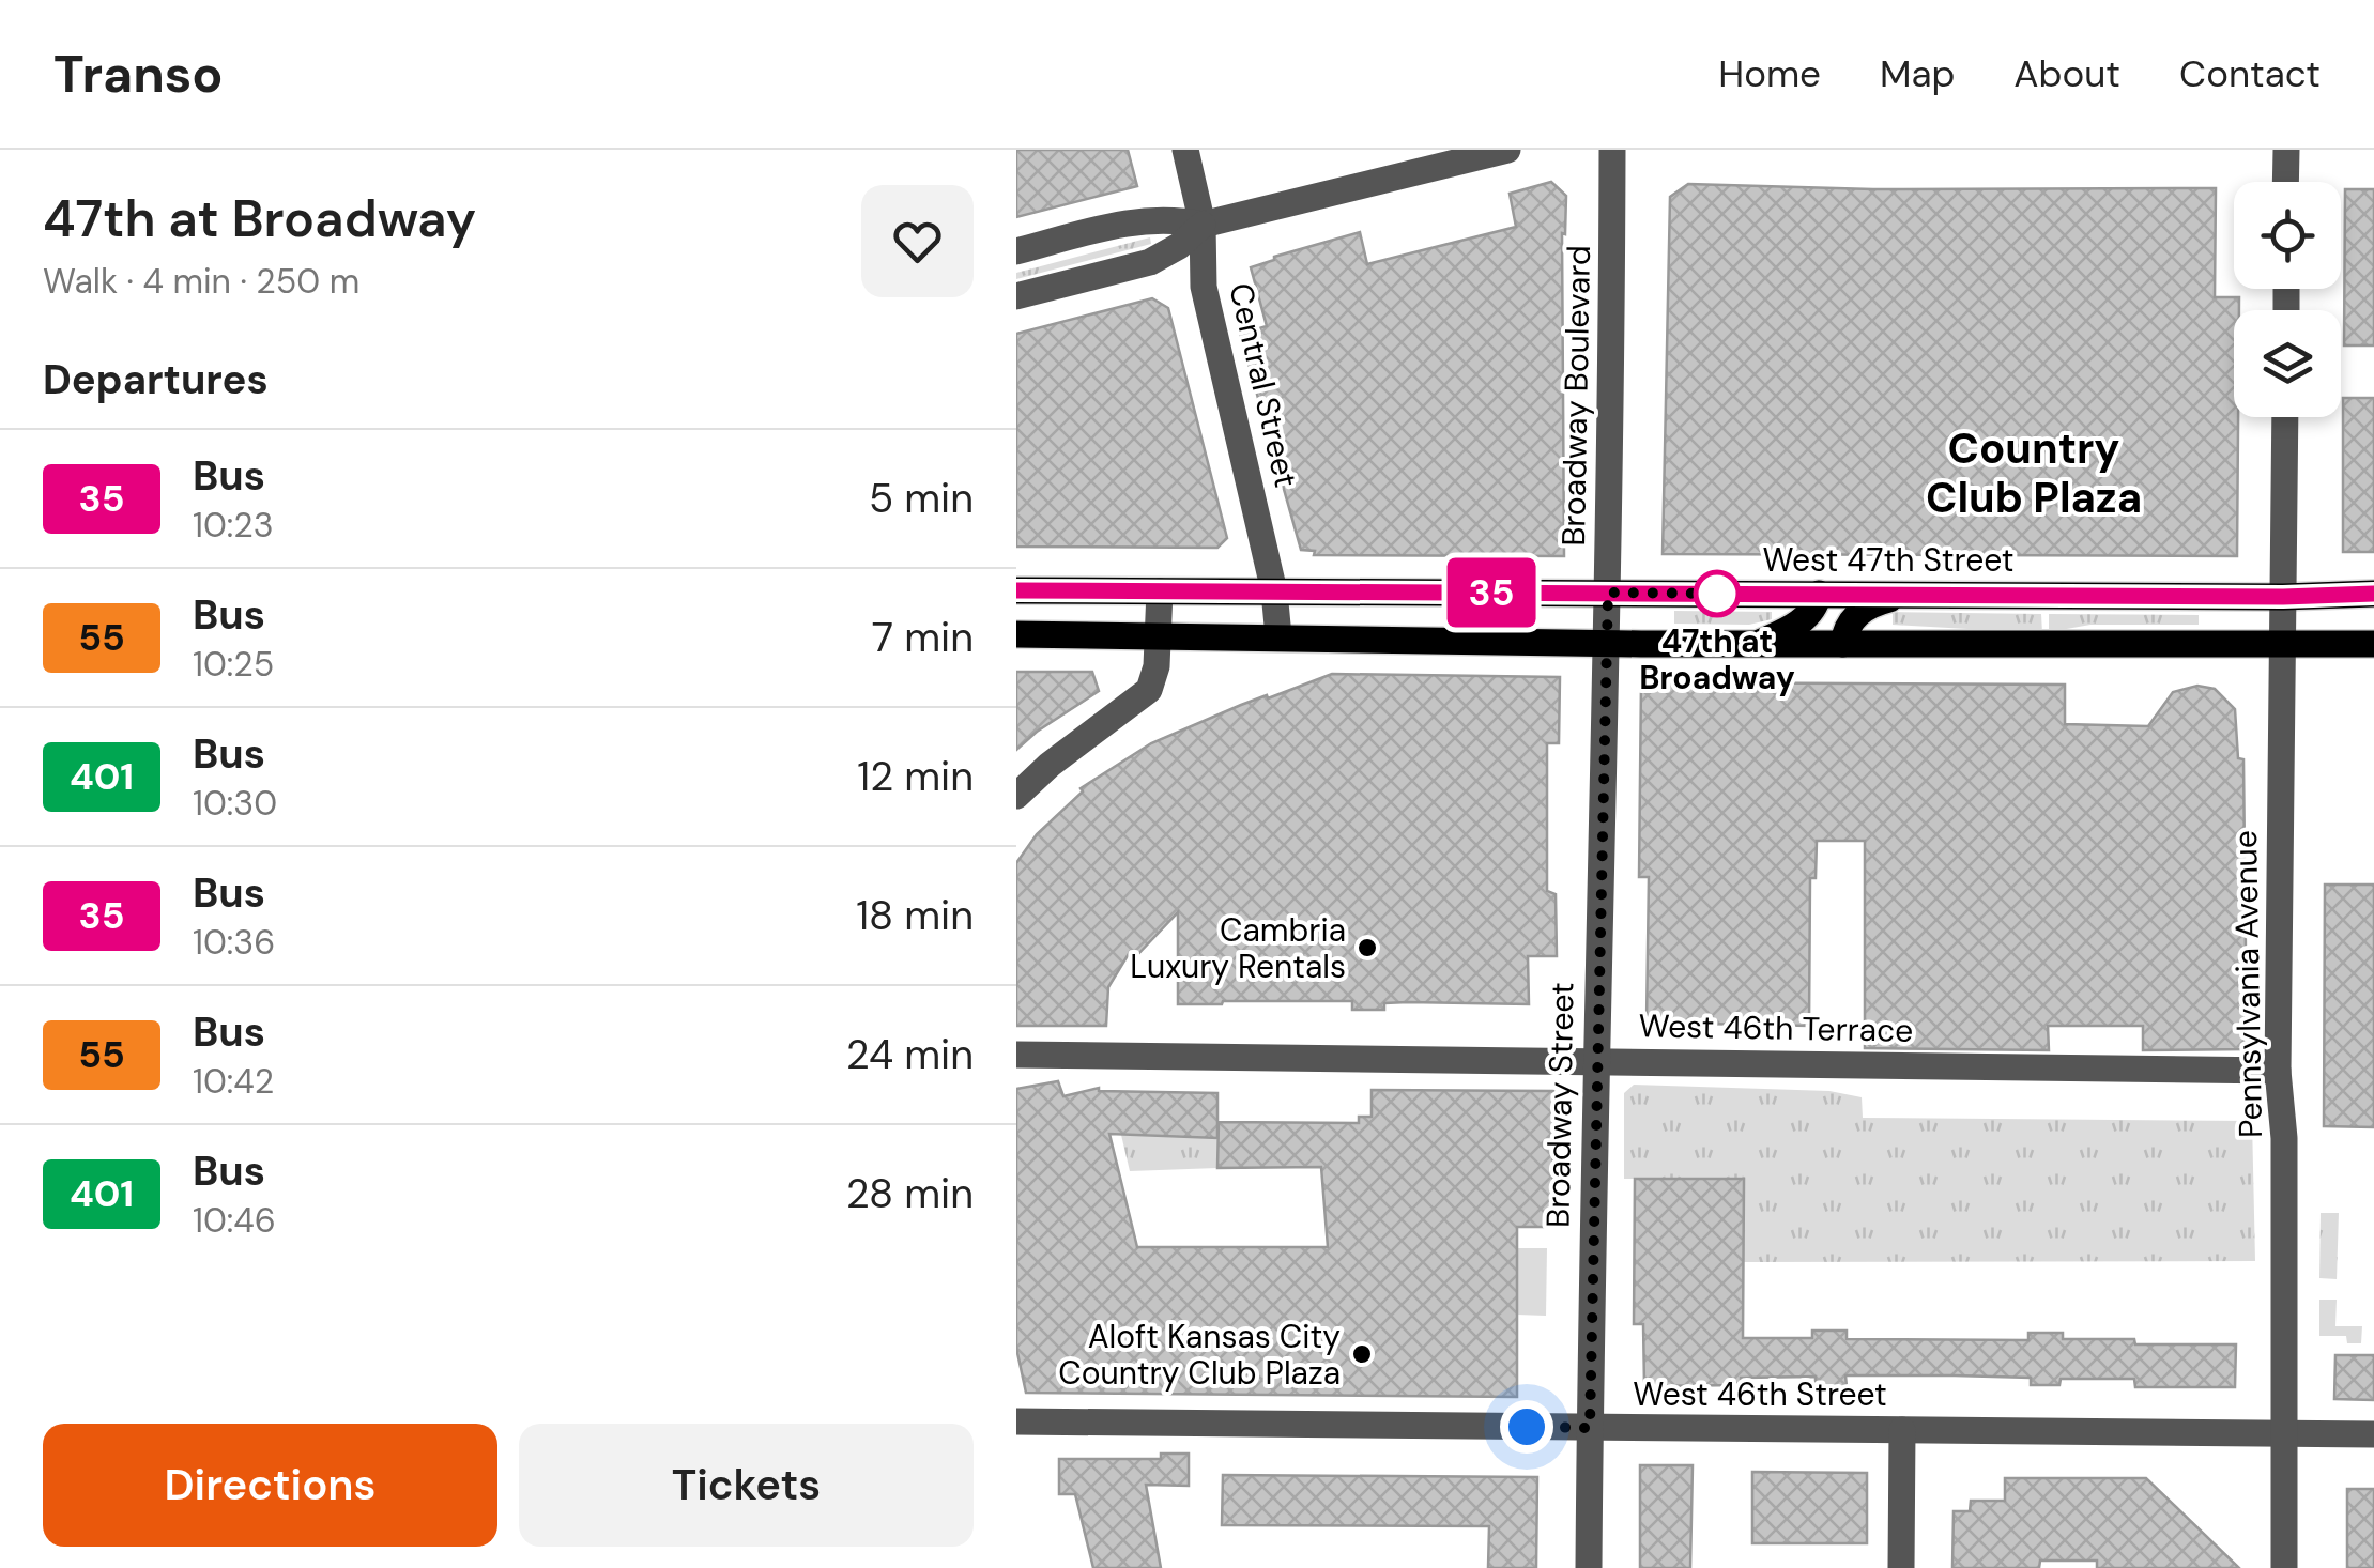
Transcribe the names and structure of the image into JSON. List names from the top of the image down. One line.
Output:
{"streets":{"main road":["West 47th Street"],"street":["Central Street","Broadway Boulevard","Pennsylvania Avenue","West 46th Terrace","Broadway Street","West 46th Street"]},"crossings":[["Central Street","West 47th Street"],["Broadway Boulevard","West 47th Street"],["Broadway Boulevard","Broadway Street"],["West 47th Street","Pennsylvania Avenue"],["Pennsylvania Avenue","West 46th Terrace"],["Pennsylvania Avenue","West 46th Street"],["West 46th Terrace","Broadway Street"],["Broadway Street","West 46th Street"]],"districts":["Country Club Plaza"],"places":["47th at Broadway","Cambria Luxury Rentals","Aloft Kansas City Country Club Plaza"],"lines":["bus line 35"],"page":{"header":"Transo","nav":["Home","Map","About","Contact"],"heading":[["47th at Broadway","Walk · 4 min · 250 m"],"Departures"],"on_map":"35","list":[{"mark":"35","name":"Bus","note":"10:23","value":"5 min"},{"mark":"55","name":"Bus","note":"10:25","value":"7 min"},{"mark":"401","name":"Bus","note":"10:30","value":"12 min"},{"mark":"35","name":"Bus","note":"10:36","value":"18 min"},{"mark":"55","name":"Bus","note":"10:42","value":"24 min"},{"mark":"401","name":"Bus","note":"10:46","value":"28 min"}],"buttons":["Directions","Tickets"]}}
